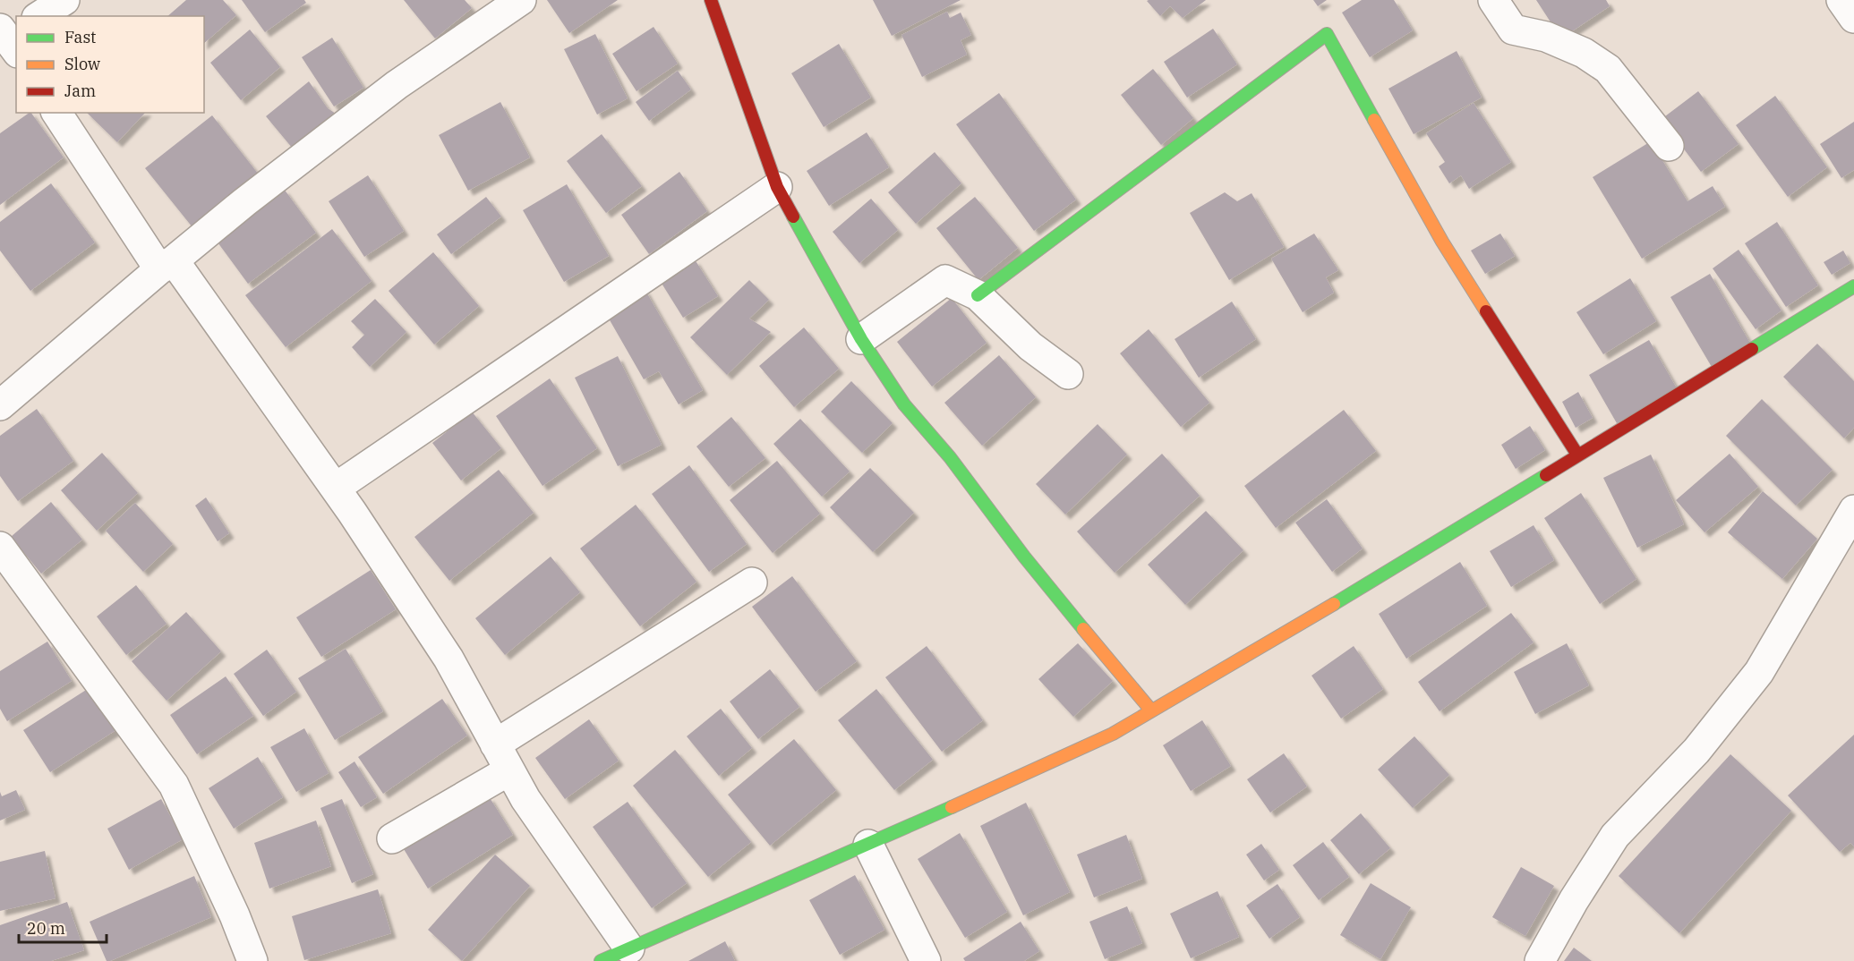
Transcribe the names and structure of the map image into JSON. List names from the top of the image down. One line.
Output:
{"legend":["Fast","Slow","Jam"],"scale_bar":"20 m"}
